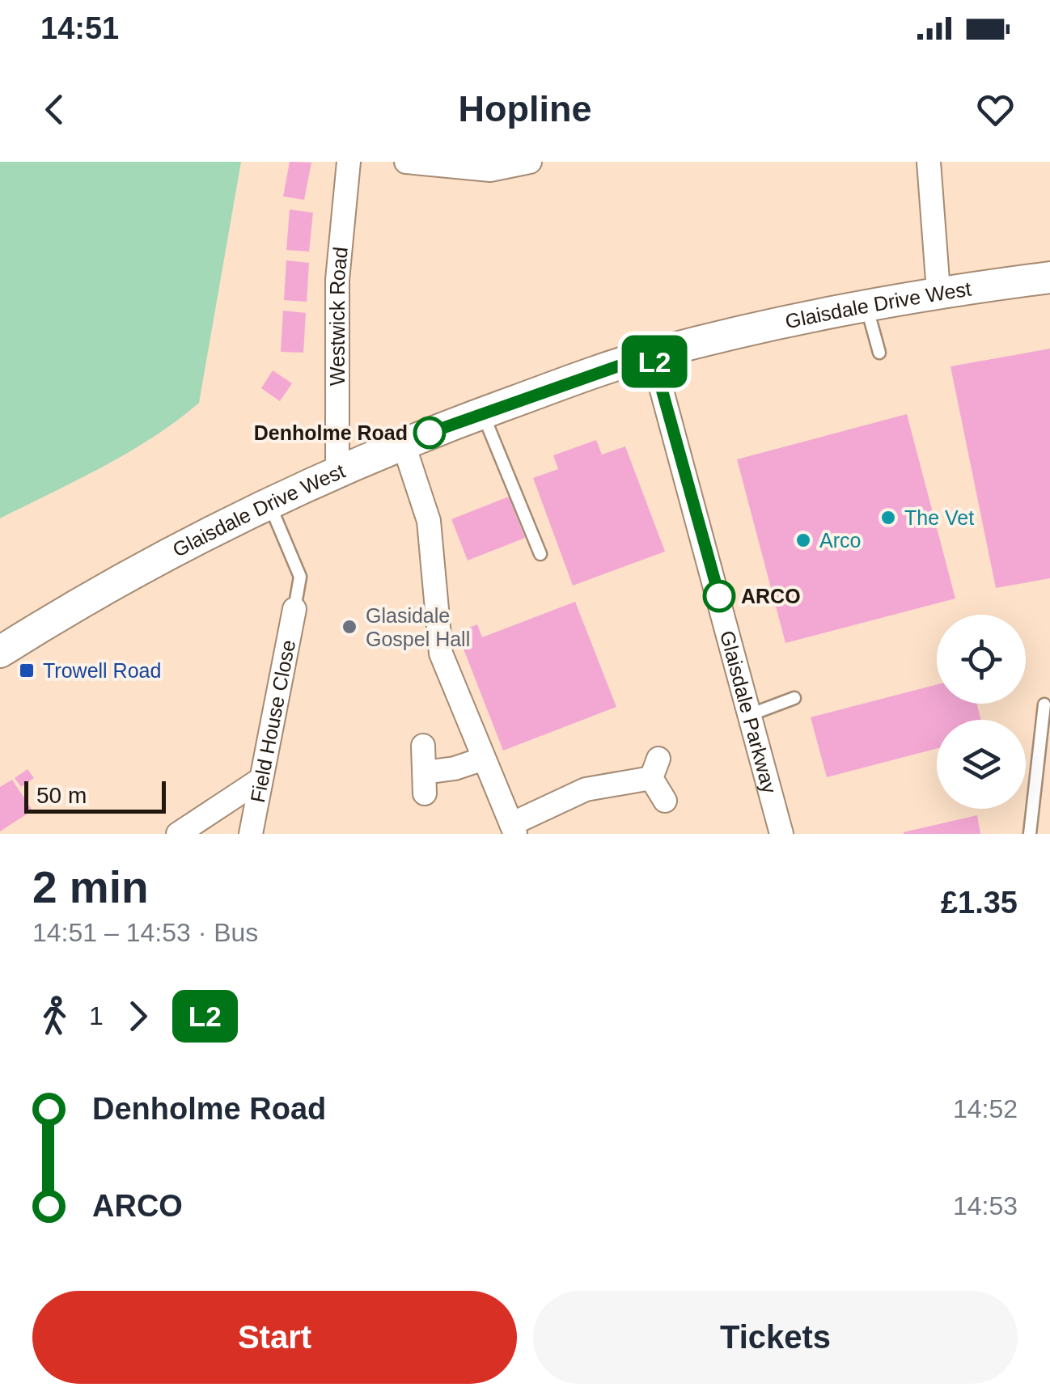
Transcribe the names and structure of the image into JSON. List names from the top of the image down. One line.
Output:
{"streets":{"street":["Glaisdale Drive West","Westwick Road","Glaisdale Parkway","Field House Close"]},"crossings":[["Glaisdale Drive West","Westwick Road"],["Glaisdale Drive West","Glaisdale Parkway"]],"places":{"other":["Denholme Road","The Vet","Arco","ARCO","Glasidale Gospel Hall"],"transit":["Trowell Road"]},"lines":["bus line L2"],"scale_bar":"50 m","page":{"status":"14:51","header":"Hopline","on_map":"L2","scale":"50 m","heading":["2 min","14:51 – 14:53 · Bus","£1.35"],"legs":["1","L2"],"list":[{"name":"Denholme Road","value":"14:52"},{"name":"ARCO","value":"14:53"}],"buttons":["Start","Tickets"]}}
